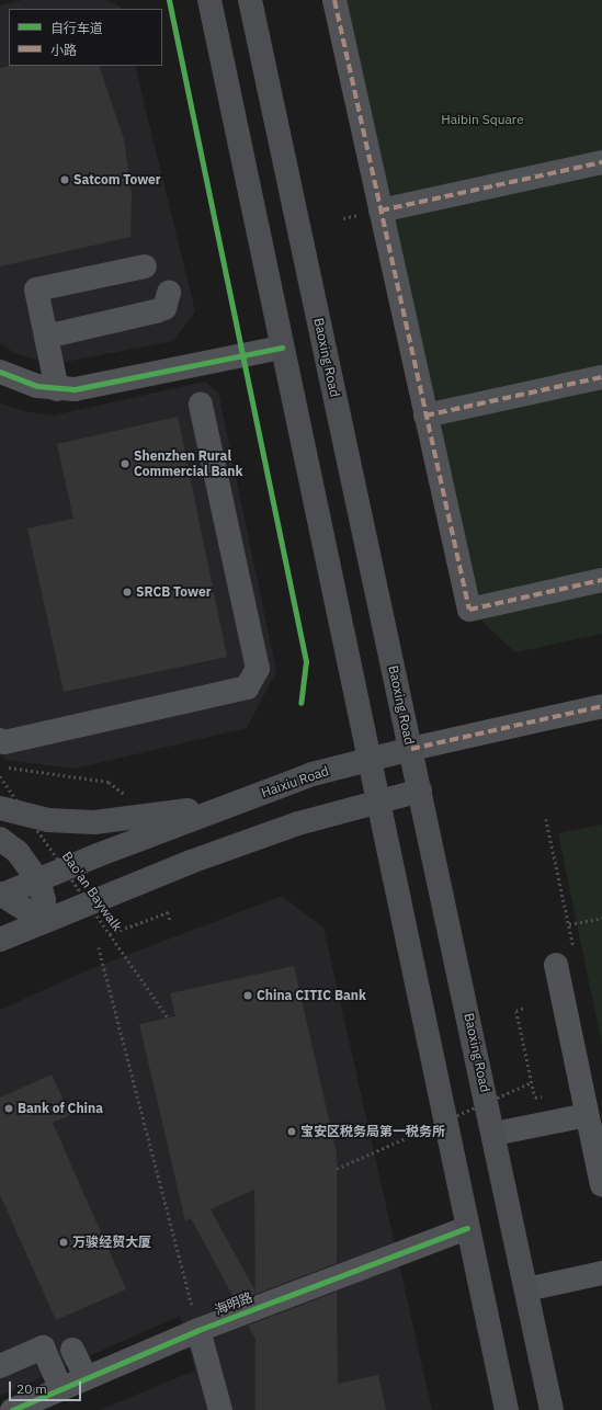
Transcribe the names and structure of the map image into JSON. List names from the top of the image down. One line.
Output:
{"streets":{"main road":["Baoxing Road","Haixiu Road"],"street":["海明路"],"path":["Bao'an Baywalk"]},"crossings":[["Baoxing Road","Haixiu Road"]],"parks":["Haibin Square"],"places":["Satcom Tower","Shenzhen Rural Commercial Bank","SRCB Tower","China CITIC Bank","Bank of China","宝安区税务局第一税务所","万骏经贸大厦"],"legend":["自行车道","小路"],"scale_bar":"20 m"}
